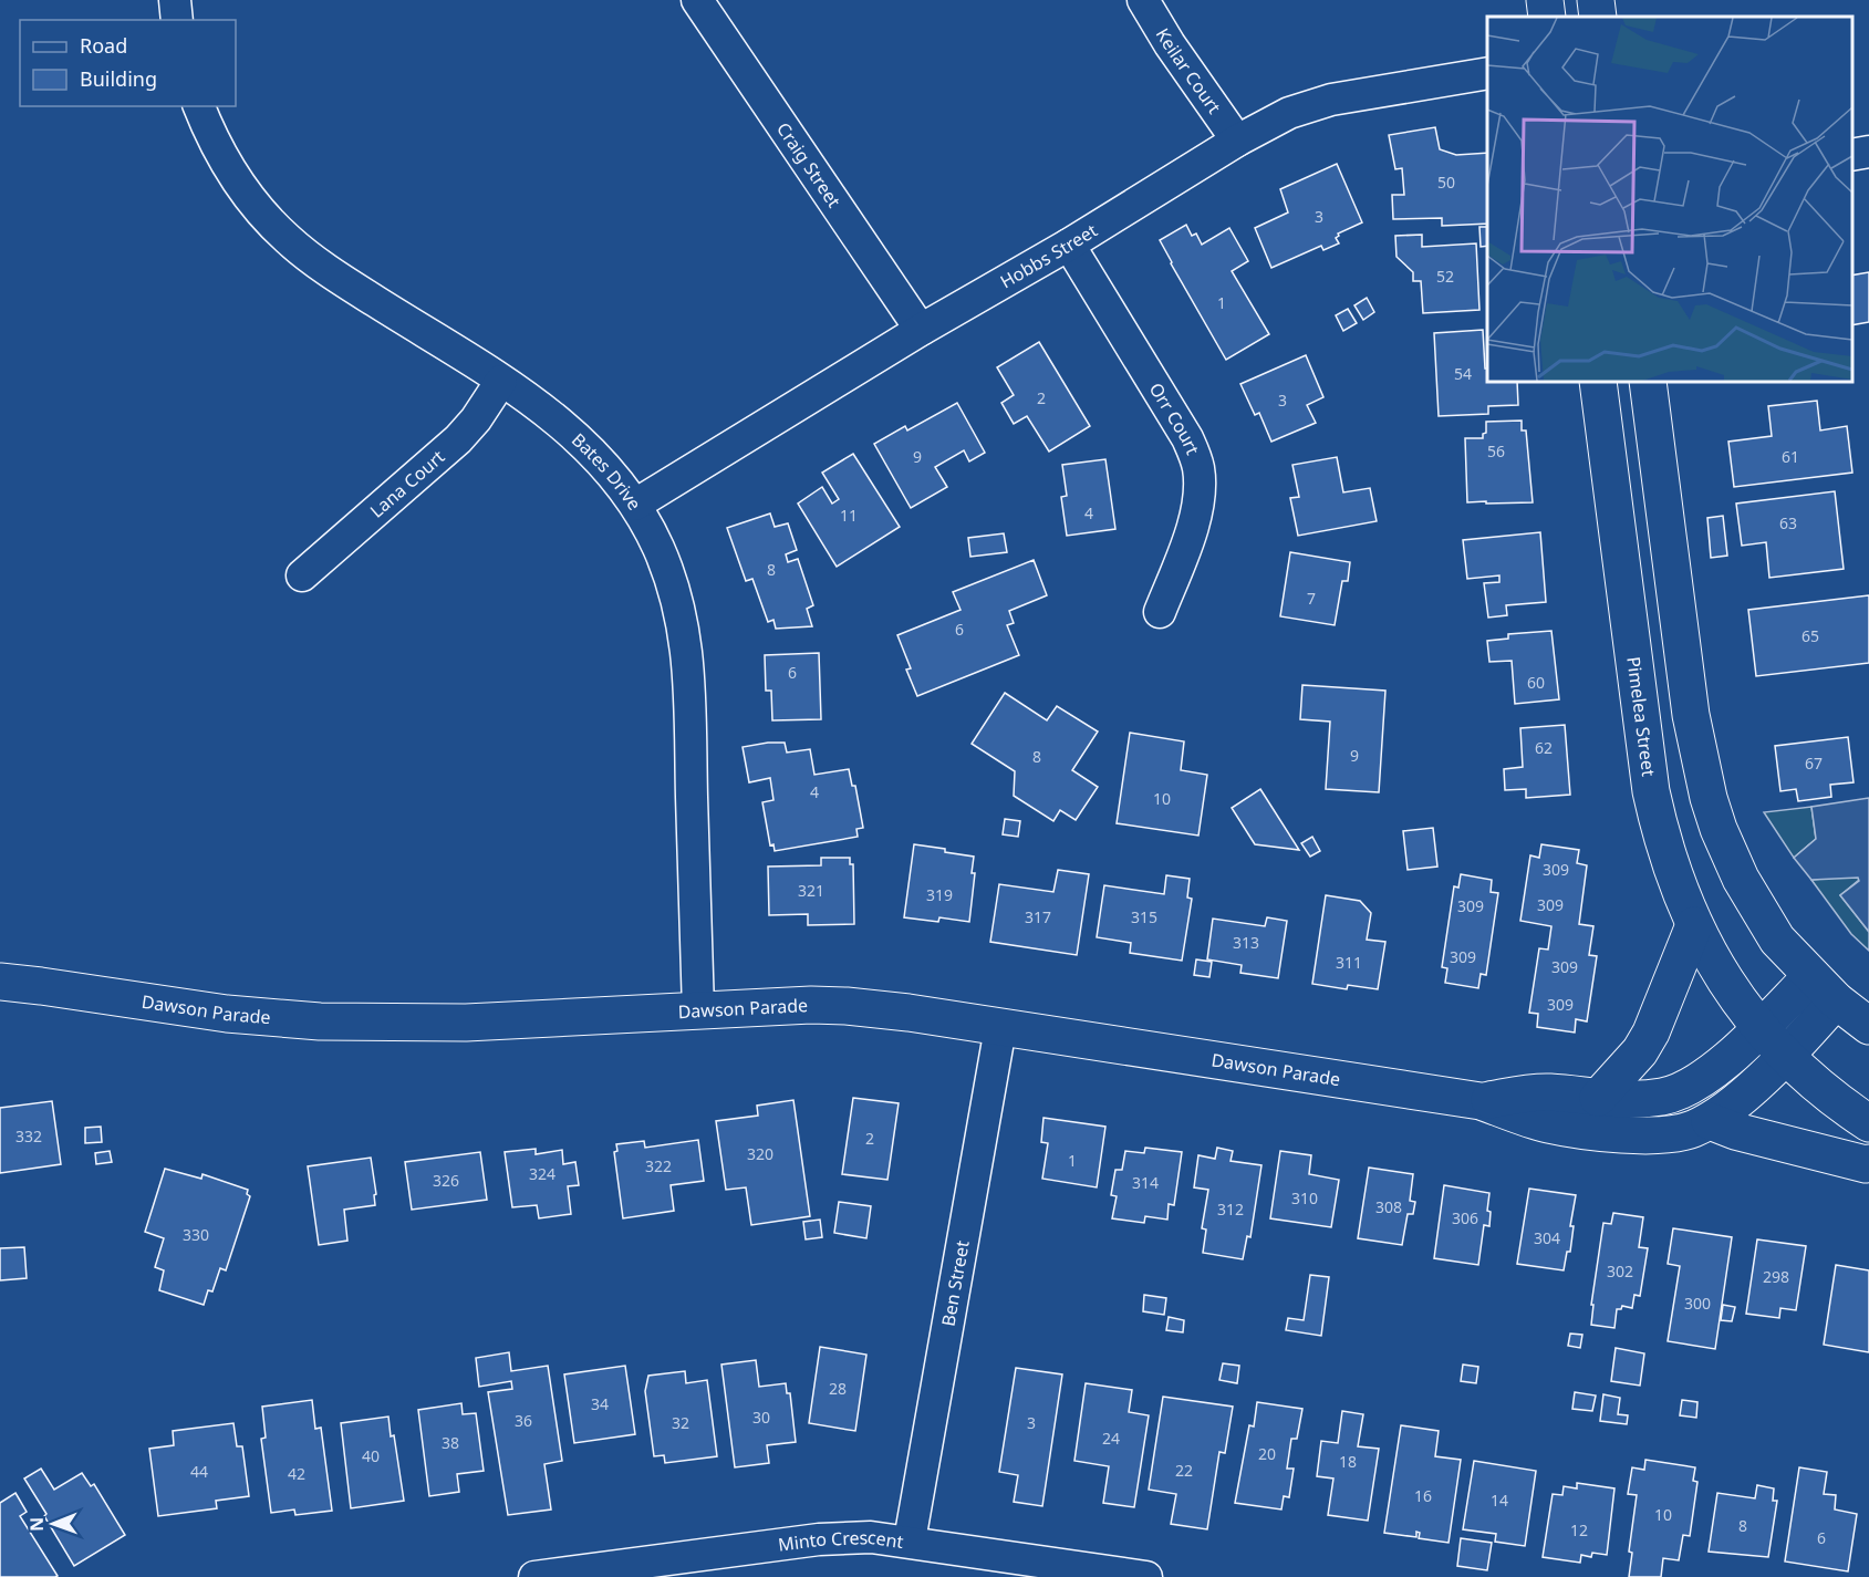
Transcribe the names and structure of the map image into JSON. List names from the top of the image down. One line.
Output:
{"streets":{"street":["Keilar Court","Craig Street","Hobbs Street","Orr Court","Bates Drive","Lana Court","Pimelea Street","Dawson Parade","Ben Street","Minto Crescent"]},"crossings":[["Keilar Court","Hobbs Street"],["Craig Street","Hobbs Street"],["Hobbs Street","Orr Court"],["Hobbs Street","Bates Drive"],["Bates Drive","Lana Court"],["Bates Drive","Dawson Parade"],["Pimelea Street","Dawson Parade"],["Dawson Parade","Ben Street"],["Ben Street","Minto Crescent"]],"house_numbers":["50","3","52","1","54","2","3","56","9","61","4","11","63","8","7","6","65","6","60","62","9","8","67","4","10","309","321","319","309","309","317","315","313","309","311","309","309","332","2","320","1","322","324","326","314","310","308","312","306","330","304","302","298","300","28","34","30","36","32","3","24","38","20","40","18","22","44","42","16","14","10","8","12","6"],"legend":["Road","Building"],"north":"left"}
